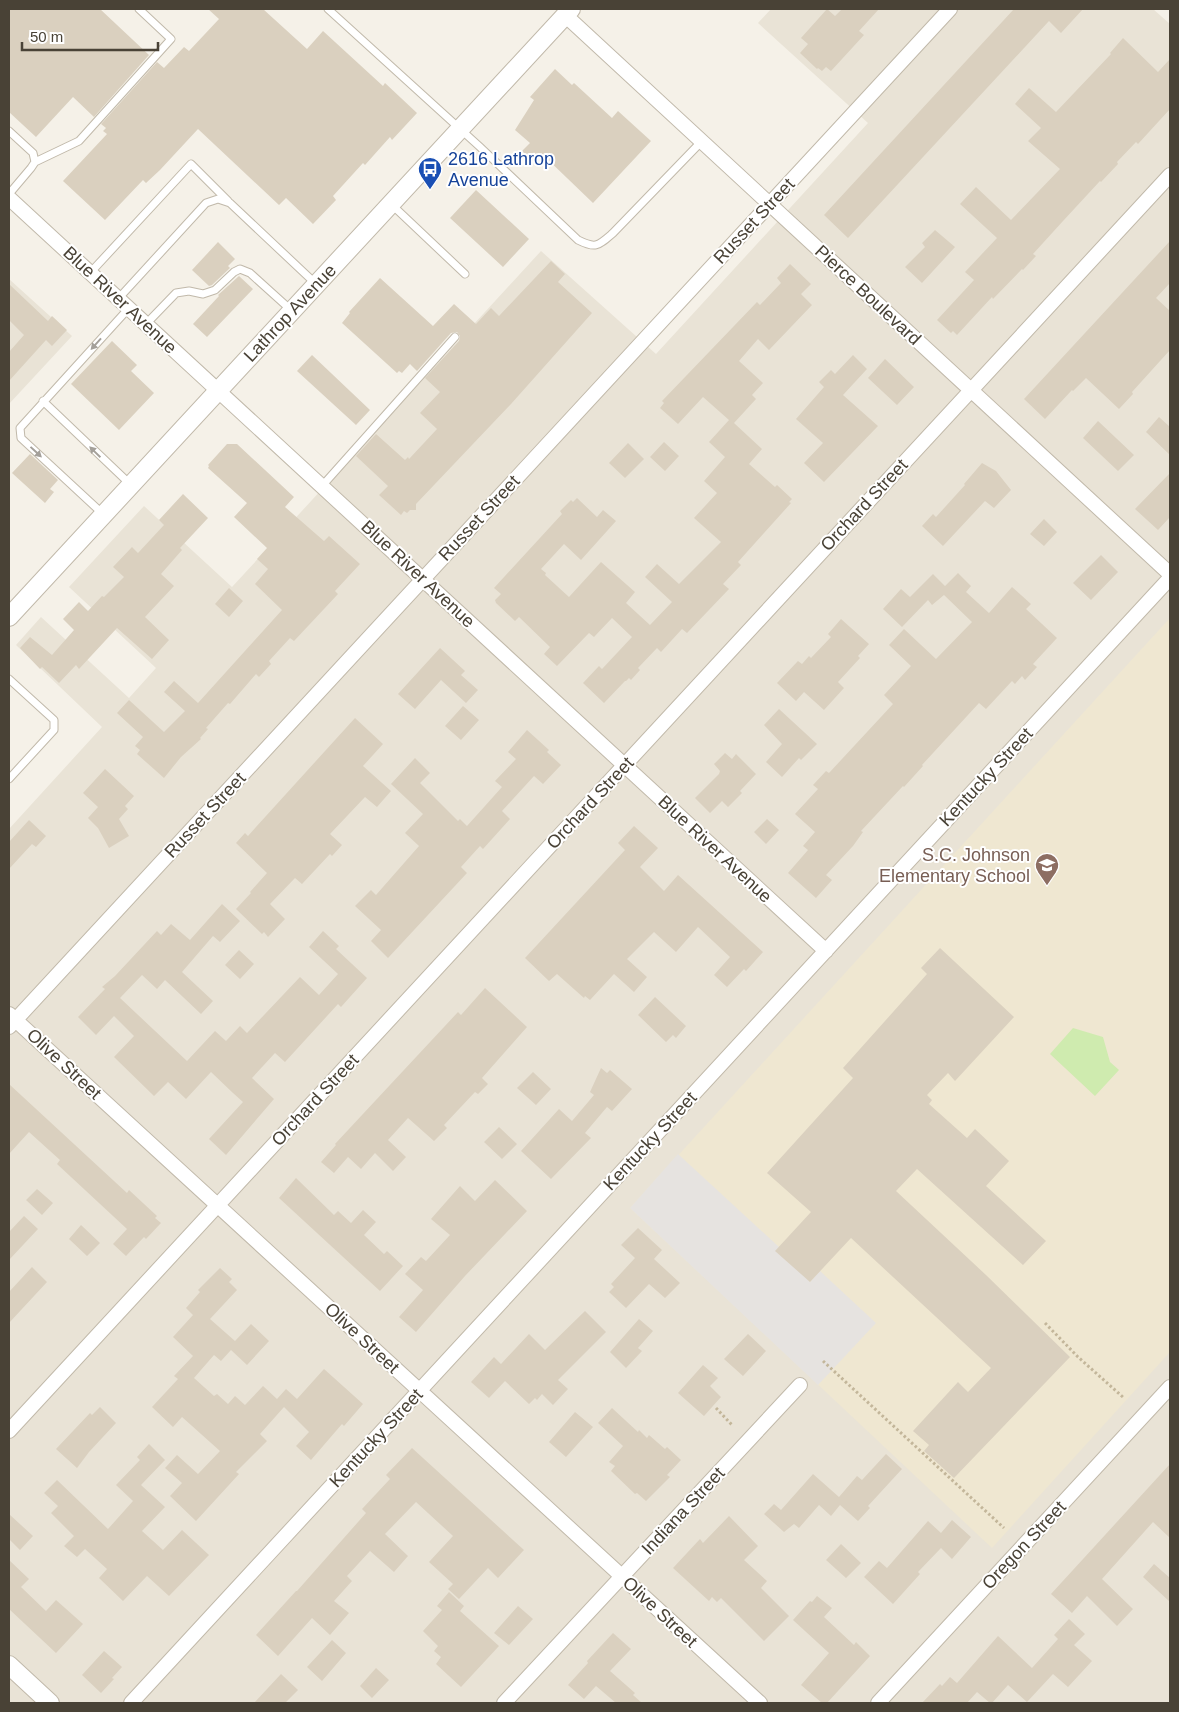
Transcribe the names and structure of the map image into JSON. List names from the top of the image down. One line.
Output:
{"streets":{"street":["Russet Street","Pierce Boulevard","Blue River Avenue","Lathrop Avenue","Orchard Street","Kentucky Street","Olive Street","Indiana Street","Oregon Street"]},"crossings":[["Russet Street","Pierce Boulevard"],["Russet Street","Blue River Avenue"],["Russet Street","Olive Street"],["Pierce Boulevard","Lathrop Avenue"],["Pierce Boulevard","Orchard Street"],["Blue River Avenue","Lathrop Avenue"],["Blue River Avenue","Orchard Street"],["Blue River Avenue","Kentucky Street"],["Orchard Street","Olive Street"],["Kentucky Street","Olive Street"],["Olive Street","Indiana Street"]],"places":{"bus stop":["2616 Lathrop Avenue"],"school or university":["S.C. Johnson Elementary School"]},"scale_bar":"50 m"}
